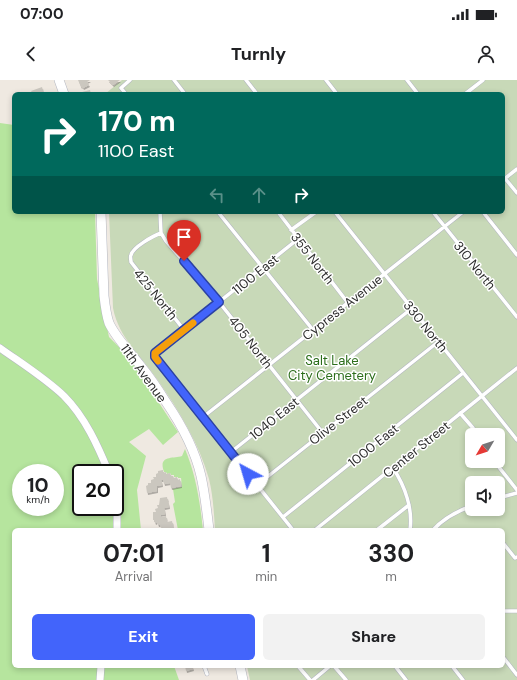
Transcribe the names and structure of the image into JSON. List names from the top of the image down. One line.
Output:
{"streets":{"street":["11th Avenue"],"lane":["355 North","310 North","1100 East","425 North","Cypress Avenue","330 North","405 North","1040 East","Olive Street","1000 East","Center Street"]},"crossings":[["355 North","1100 East"],["355 North","Cypress Avenue"],["310 North","Cypress Avenue"],["1100 East","425 North"],["1100 East","Cypress Avenue"],["1100 East","405 North"],["425 North","405 North"],["Cypress Avenue","330 North"],["Cypress Avenue","405 North"],["330 North","1040 East"],["330 North","Olive Street"],["330 North","1000 East"],["330 North","Center Street"],["405 North","1040 East"],["405 North","Olive Street"]],"parks":["Salt Lake City Cemetery"],"north":"bottom left","page":{"status":"07:00","header":"Turnly","turn":["170 m","1100 East"],"speed":"10 km/h","limit":"20","eta":["07:01","Arrival","1","min","330","m"],"buttons":["Exit","Share"]}}
